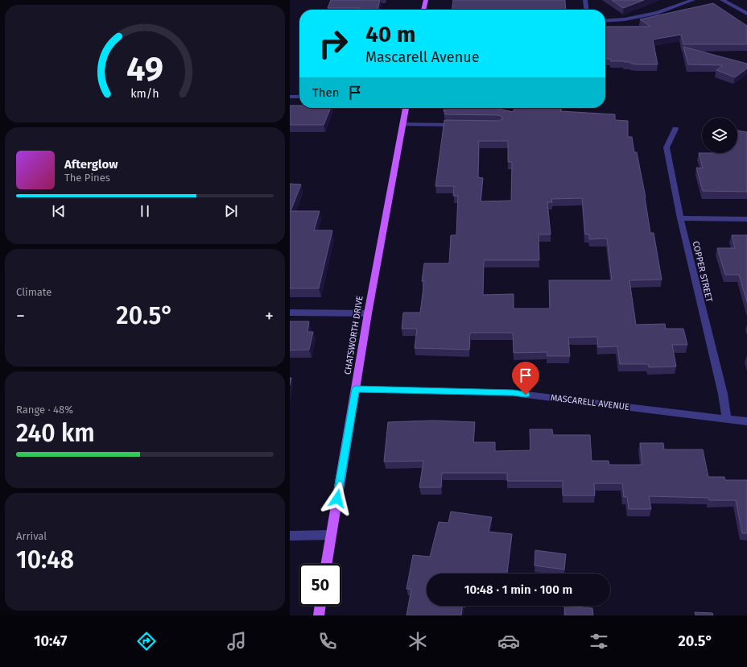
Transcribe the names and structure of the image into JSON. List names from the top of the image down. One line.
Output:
{"streets":{"main road":["CHATSWORTH DRIVE"],"street":["COPPER STREET","MASCARELL AVENUE"]},"crossings":[["COPPER STREET","MASCARELL AVENUE"],["CHATSWORTH DRIVE","MASCARELL AVENUE"]],"page":{"turn":["40 m","Mascarell Avenue"],"then":"Then","song":["Afterglow","The Pines"],"tile":["Climate",["Range · 48%","240 km"],["Arrival","10:48"]],"heat":["−","20.5°","+"],"limit":"50","trip":"10:48 · 1 min · 100 m","tabs":["10:47","20.5°"],"gauge":["49","km/h"]}}
